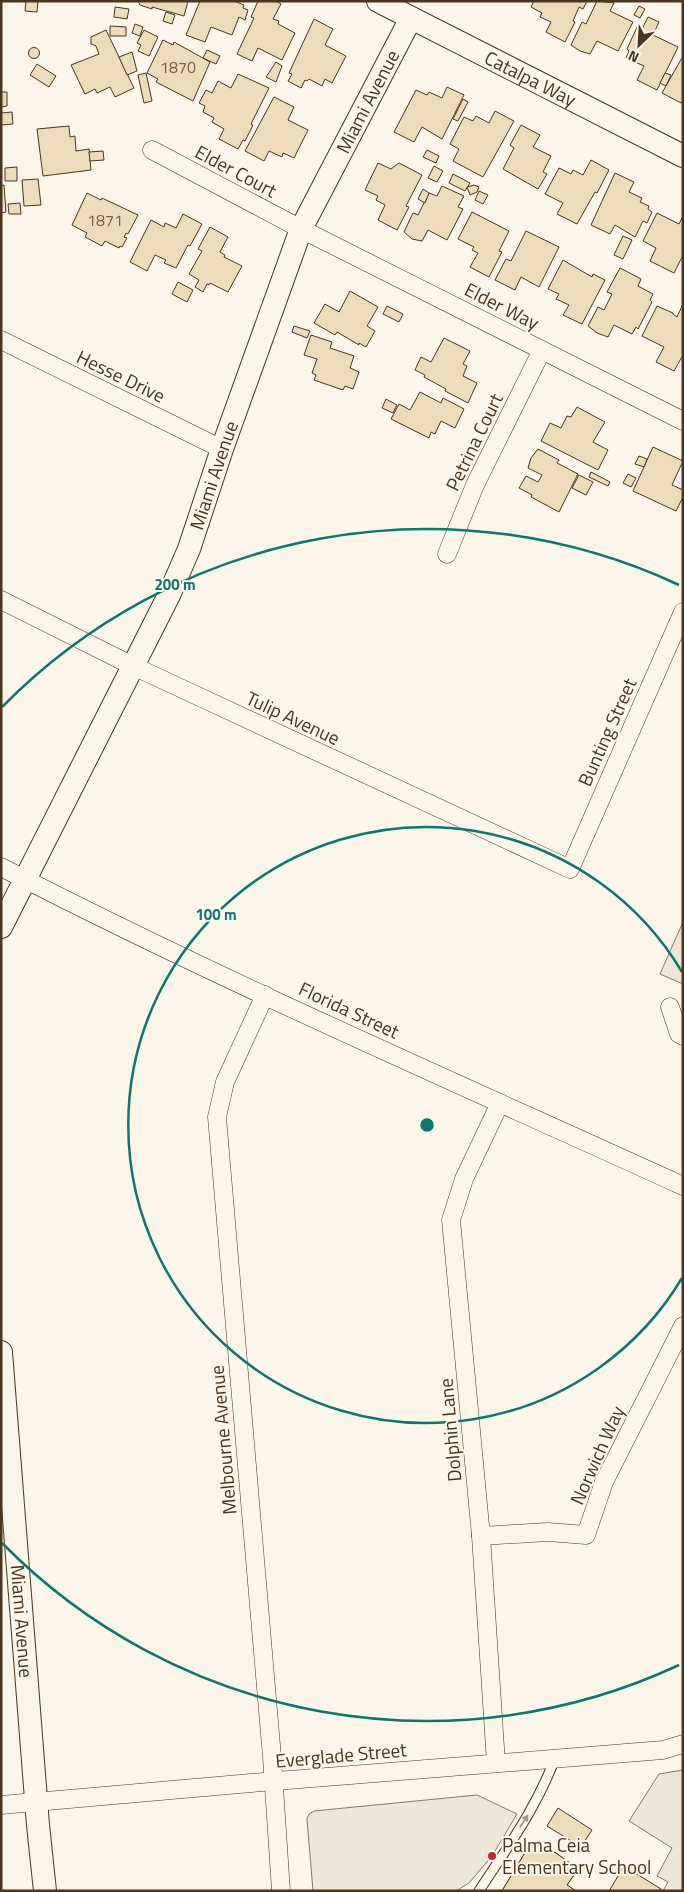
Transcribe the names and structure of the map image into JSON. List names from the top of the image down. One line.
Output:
{"streets":{"street":["Catalpa Way","Miami Avenue","Elder Court","Elder Way","Hesse Drive","Petrina Court","Tulip Avenue","Bunting Street","Florida Street","Dolphin Lane","Melbourne Avenue","Norwich Way","Everglade Street"]},"crossings":[["Catalpa Way","Miami Avenue"],["Miami Avenue","Elder Court"],["Miami Avenue","Elder Way"],["Miami Avenue","Hesse Drive"],["Miami Avenue","Tulip Avenue"],["Miami Avenue","Florida Street"],["Miami Avenue","Everglade Street"],["Elder Court","Elder Way"],["Elder Way","Petrina Court"],["Tulip Avenue","Bunting Street"],["Florida Street","Dolphin Lane"],["Florida Street","Melbourne Avenue"],["Dolphin Lane","Norwich Way"],["Dolphin Lane","Everglade Street"],["Melbourne Avenue","Everglade Street"]],"places":["Palma Ceia Elementary School"],"house_numbers":["1870","1871"],"north":"bottom left","rings":["200 m","100 m"]}
